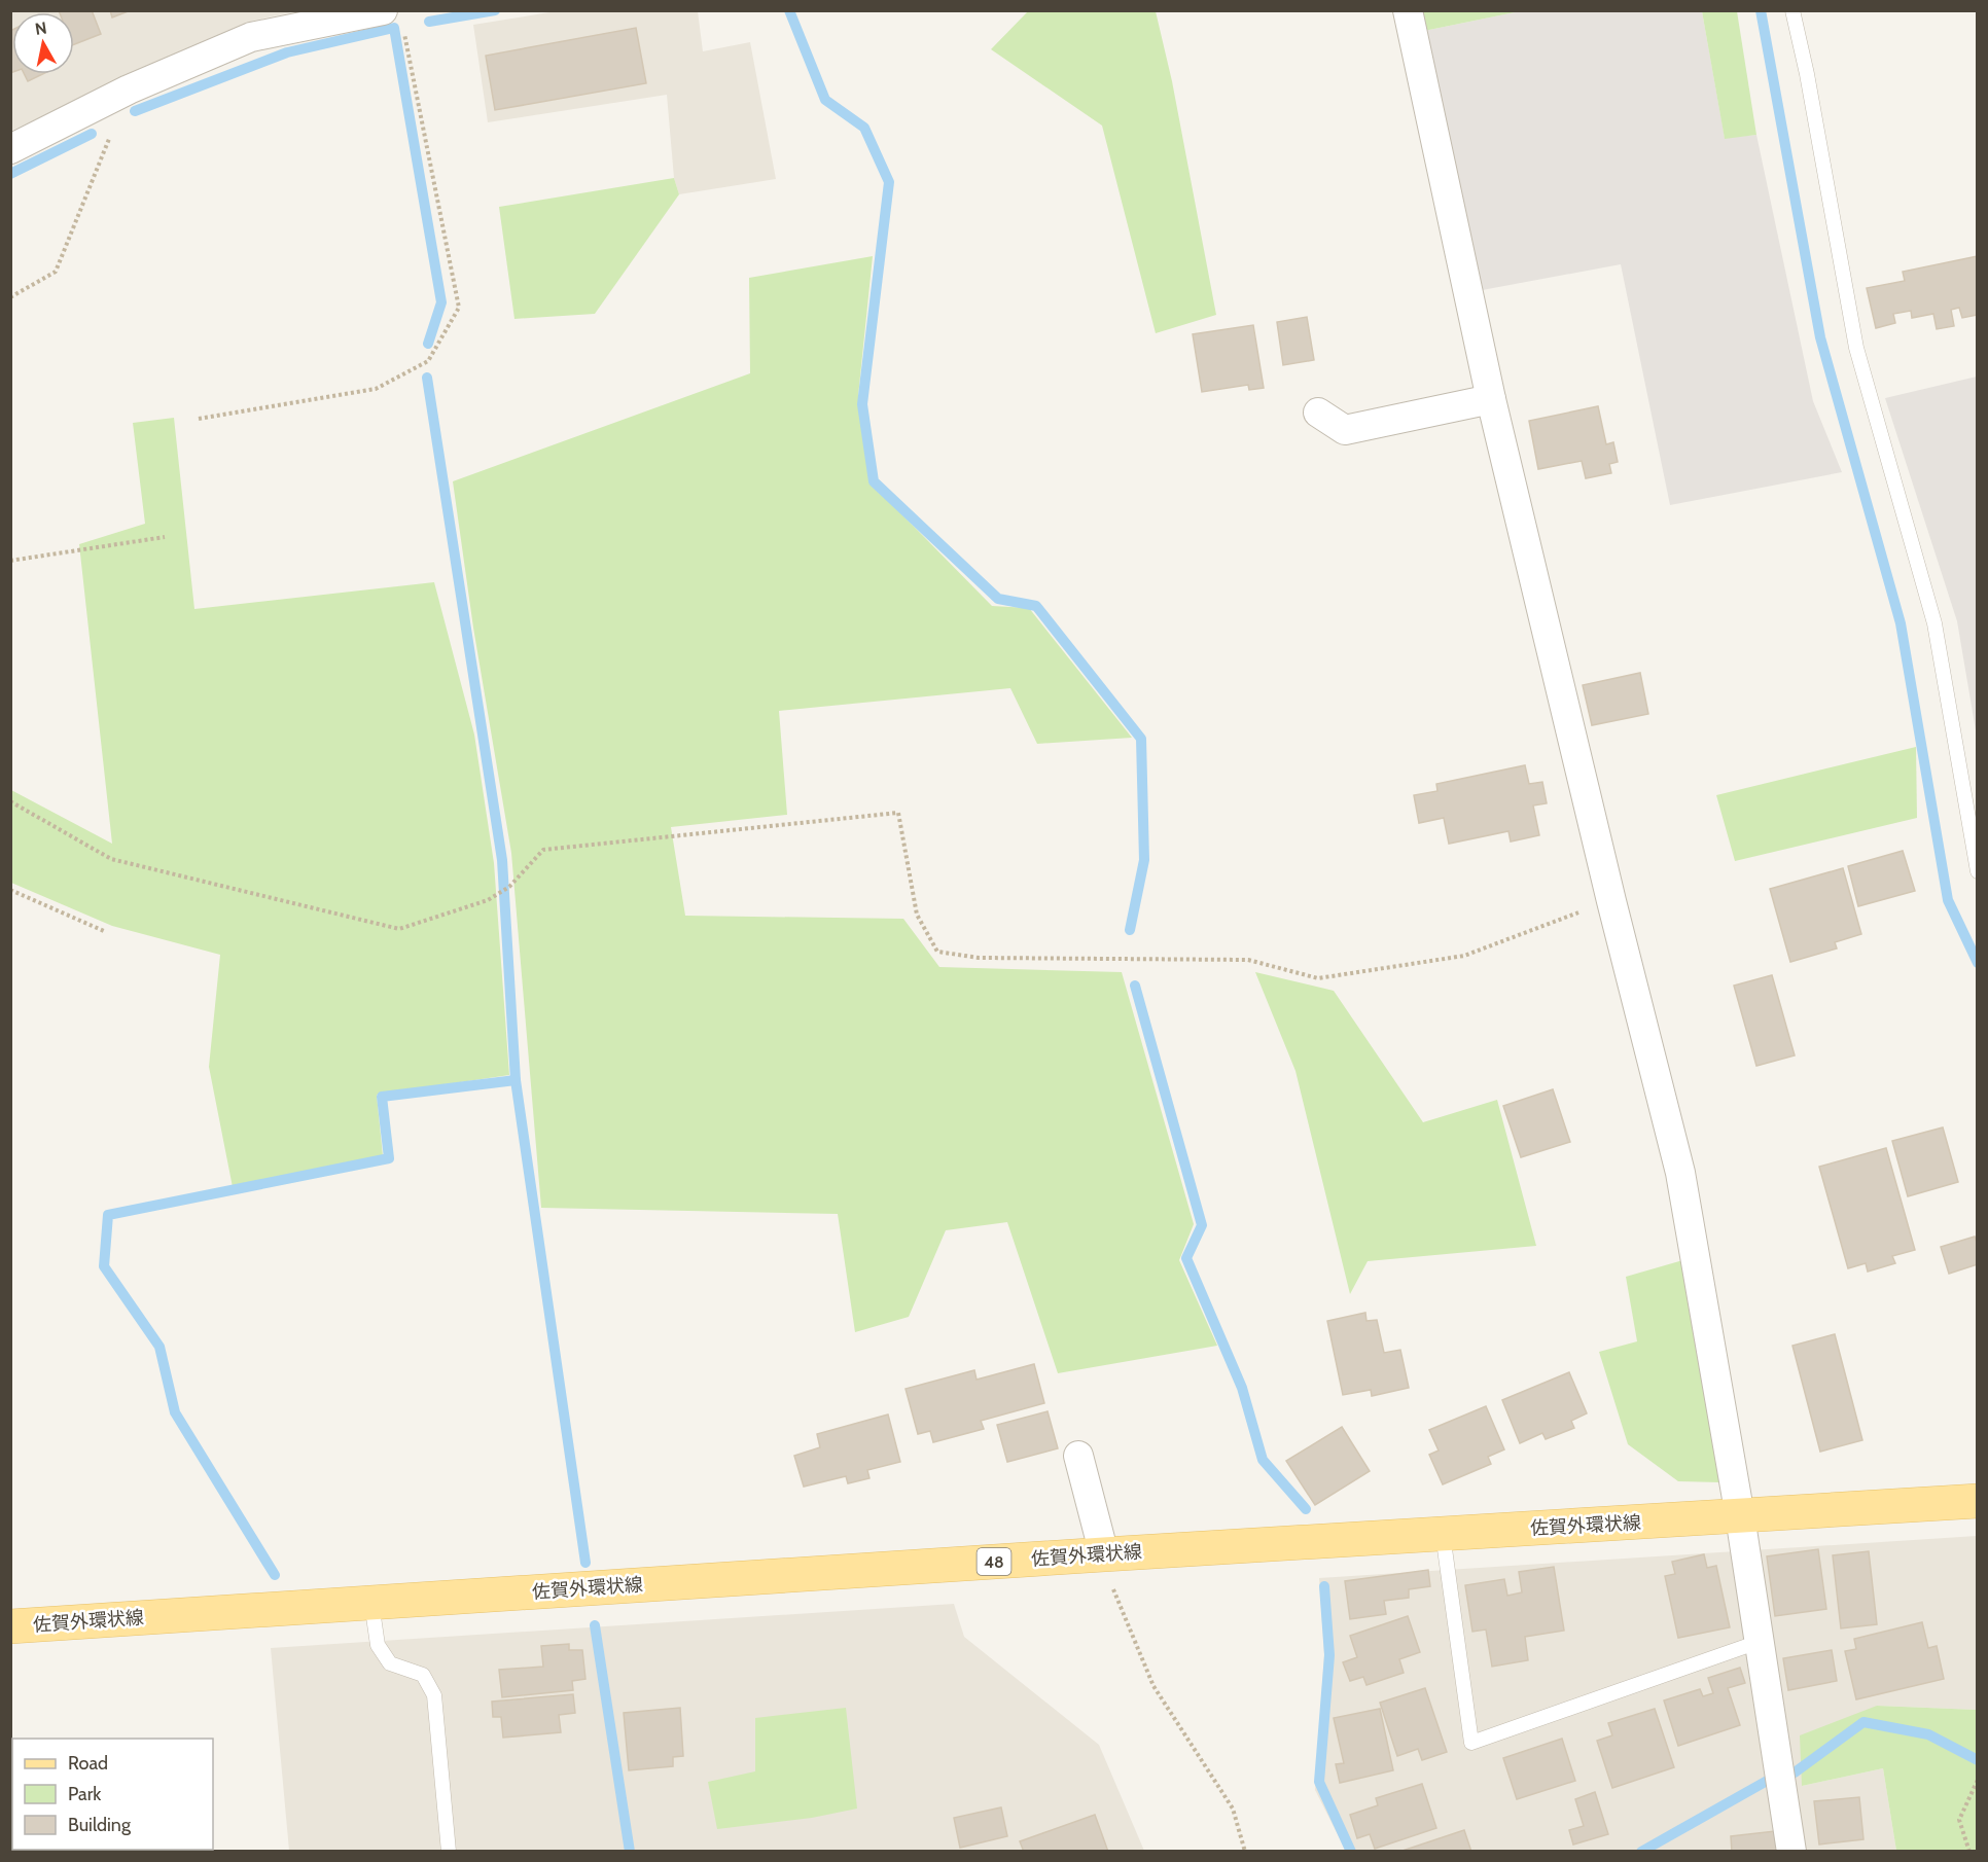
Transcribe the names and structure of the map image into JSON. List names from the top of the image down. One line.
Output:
{"streets":{"main road":["佐賀外環状線","48"]},"legend":["Road","Park","Building"],"north":"top"}
